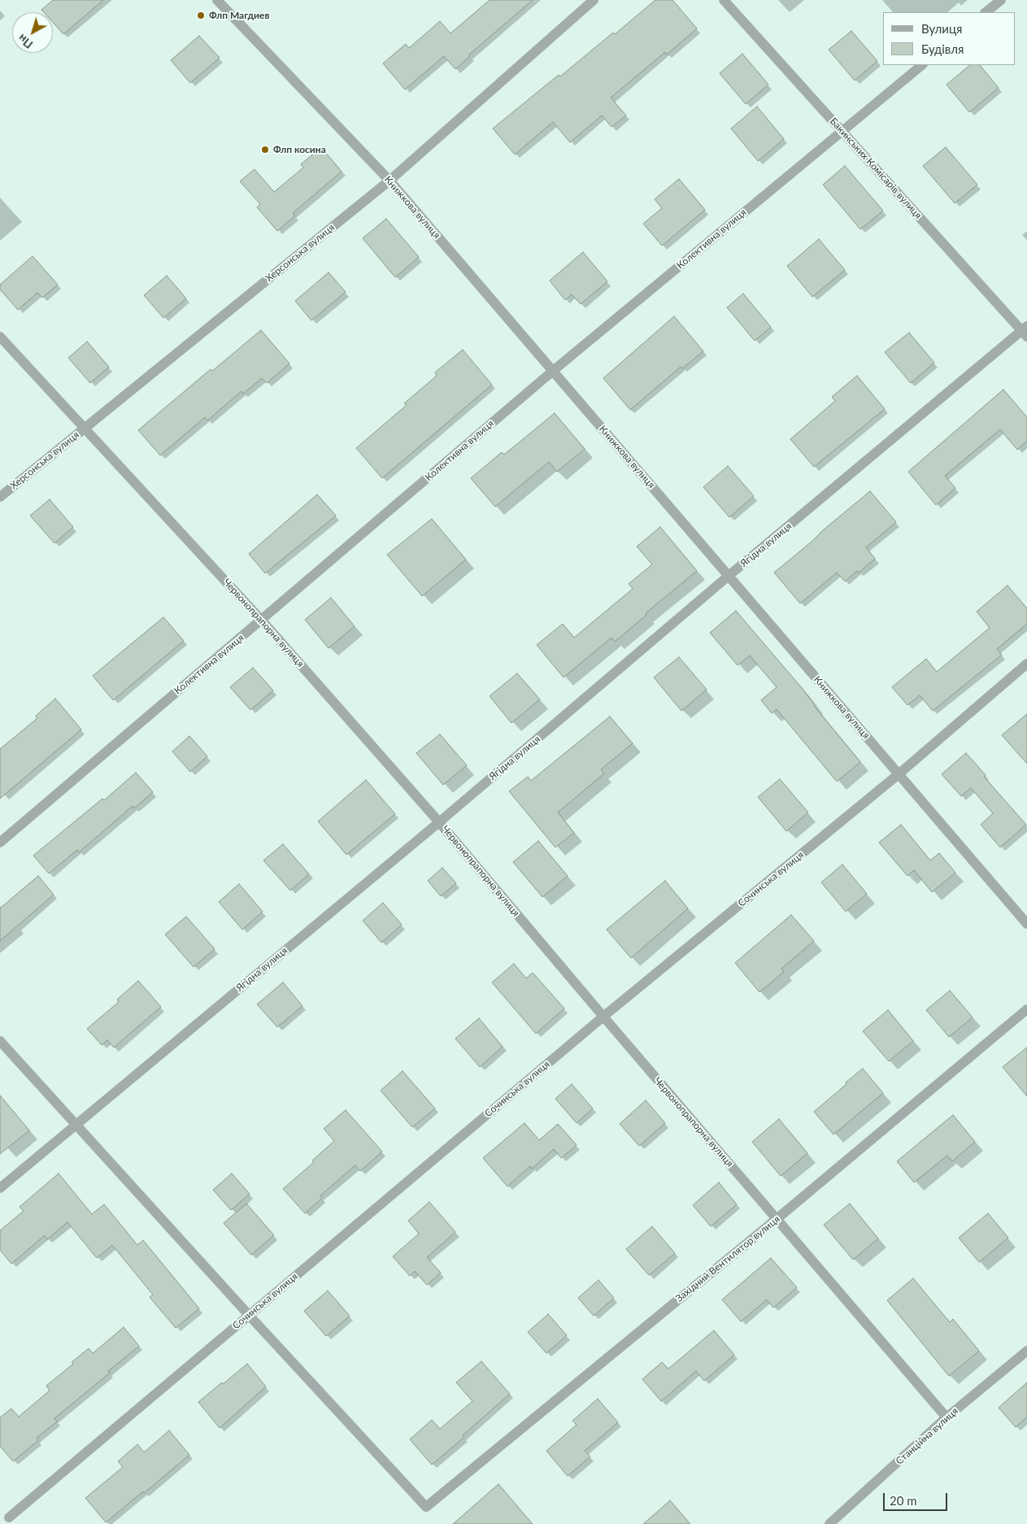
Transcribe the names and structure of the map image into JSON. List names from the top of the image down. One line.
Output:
{"streets":{"street":["Бакинських Комісарів вулиця","Книжкова вулиця","Колективна вулиця","Херсонська вулиця","Ягідна вулиця","Червонопрапорна вулиця","Сочинська вулиця","Західний Вентилятор вулиця","Станційна вулиця"]},"crossings":[["Бакинських Комісарів вулиця","Колективна вулиця"],["Бакинських Комісарів вулиця","Ягідна вулиця"],["Книжкова вулиця","Колективна вулиця"],["Книжкова вулиця","Херсонська вулиця"],["Книжкова вулиця","Ягідна вулиця"],["Книжкова вулиця","Сочинська вулиця"],["Колективна вулиця","Червонопрапорна вулиця"],["Херсонська вулиця","Червонопрапорна вулиця"],["Ягідна вулиця","Червонопрапорна вулиця"],["Червонопрапорна вулиця","Сочинська вулиця"],["Червонопрапорна вулиця","Західний Вентилятор вулиця"],["Червонопрапорна вулиця","Станційна вулиця"],["Сочинська вулиця","Західний Вентилятор вулиця"]],"places":["Флп Магдиев","Флп косина"],"legend":["Вулиця","Будівля"],"scale_bar":"20 m","north":"bottom left"}
